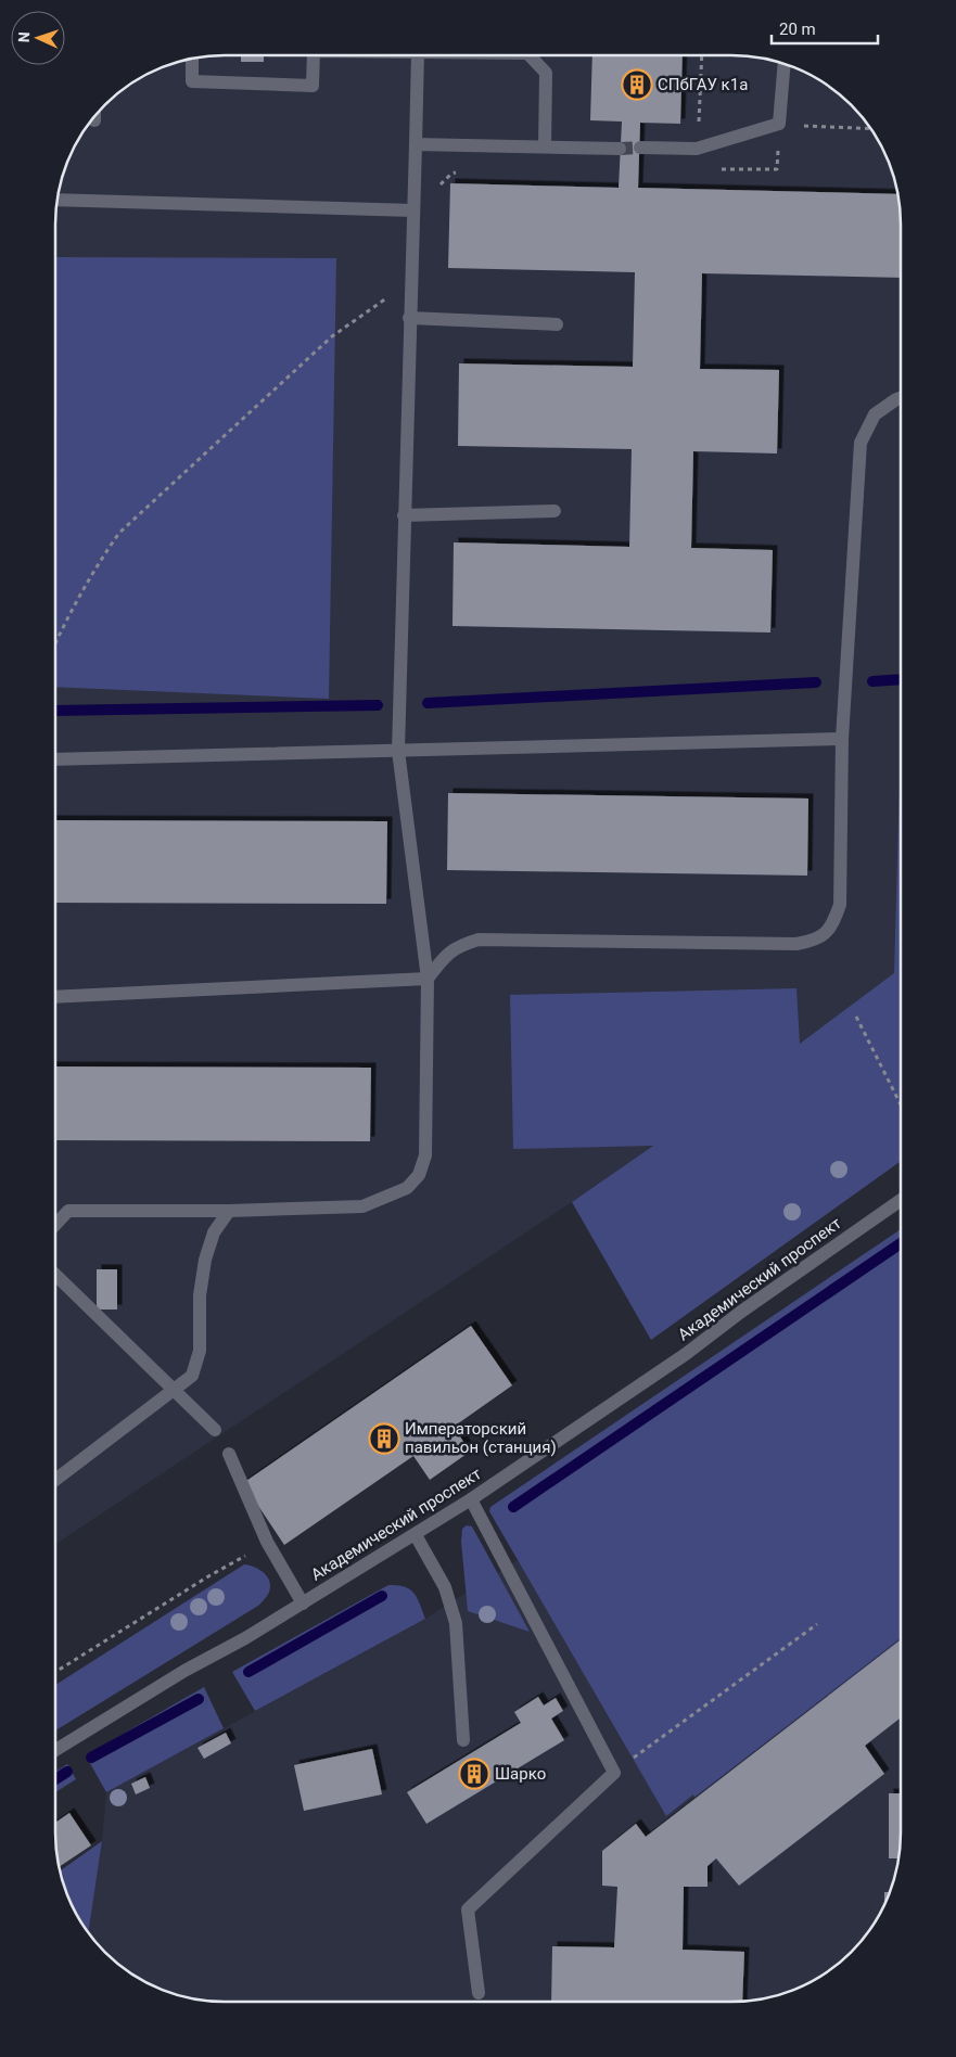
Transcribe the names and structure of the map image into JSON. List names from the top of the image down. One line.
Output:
{"streets":{"street":["Академический проспект"]},"places":{"building":["СПбГАУ к1а","Императорский павильон (станция)","Шарко"]},"scale_bar":"20 m","north":"left"}
